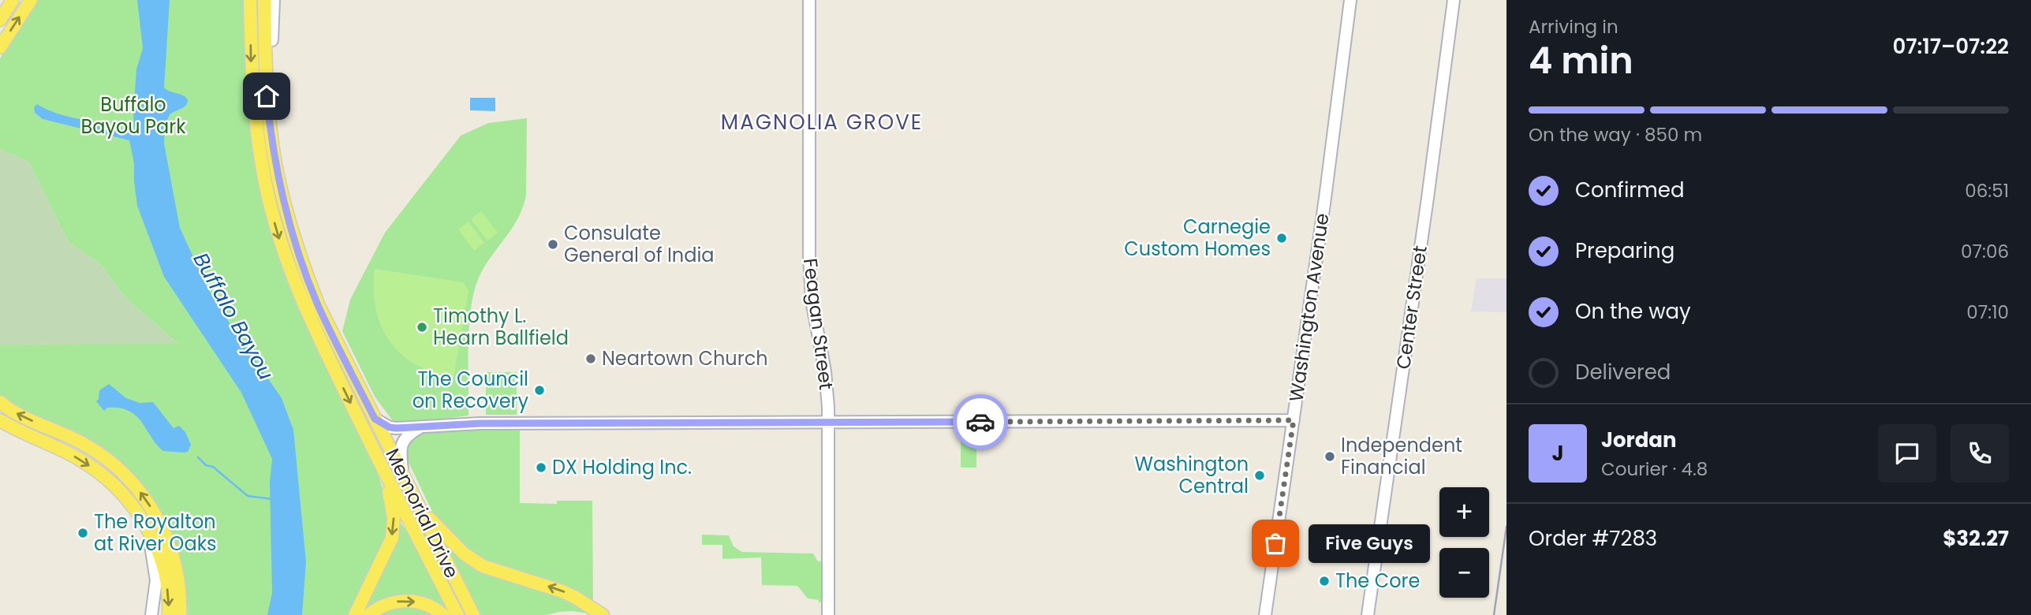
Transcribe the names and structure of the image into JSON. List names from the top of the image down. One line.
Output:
{"streets":{"main road":["Memorial Drive"],"street":["Washington Avenue","Center Street","Feagan Street"]},"districts":["MAGNOLIA GROVE"],"water":["Buffalo Bayou"],"parks":["Buffalo Bayou Park"],"places":["Carnegie Custom Homes","Consulate General of India","Timothy L. Hearn Ballfield","Neartown Church","The Council on Recovery","Independent Financial","DX Holding Inc.","Washington Central","The Royalton at River Oaks","Five Guys","The Core"],"page":{"heading":["4 min","Arriving in","07:17–07:22"],"panel":["Jordan","Courier · 4.8","Order #7283","$32.27"],"bar":"On the way · 850 m","list":[["Confirmed","06:51"],["Preparing","07:06"],["On the way","07:10"],"Delivered"],"round":"J","map_buttons":["+","−"],"bubble":"Five Guys"}}
